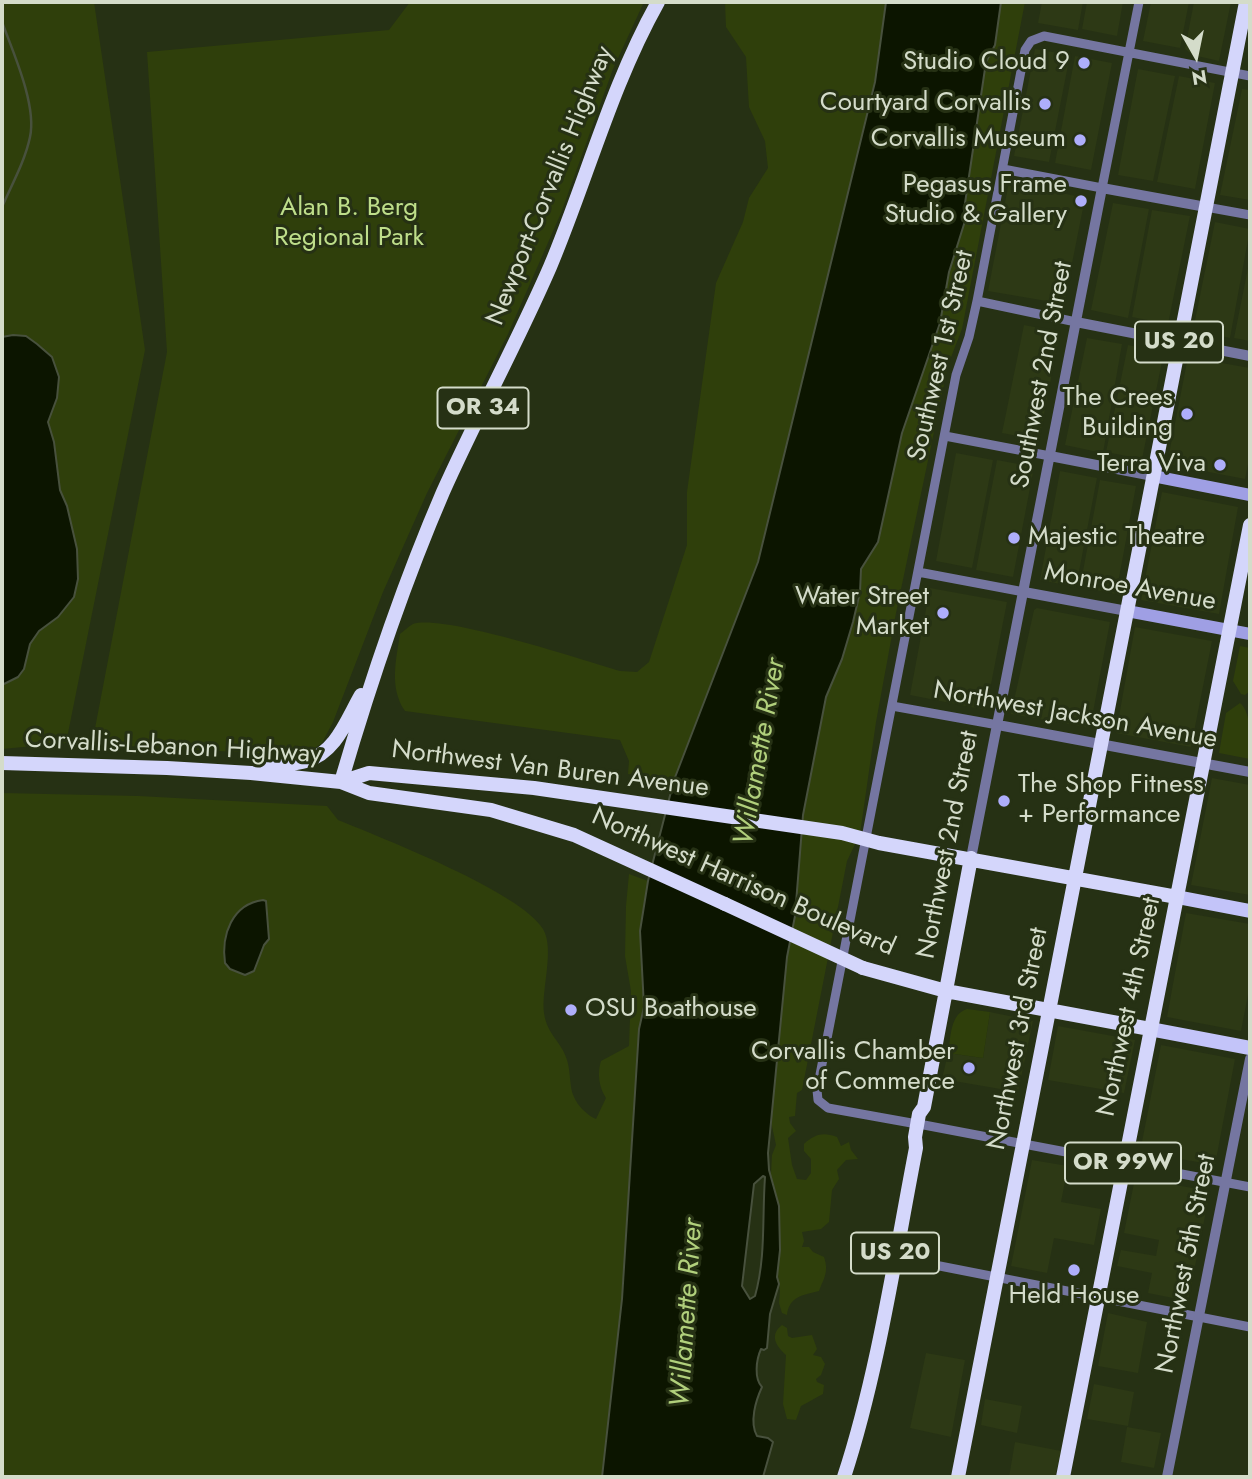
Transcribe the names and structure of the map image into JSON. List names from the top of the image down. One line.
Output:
{"streets":{"highway":["Newport-Corvallis Highway","US 20","OR 34","Corvallis-Lebanon Highway","Northwest Van Buren Avenue","Northwest 2nd Street","Northwest Harrison Boulevard","Northwest 4th Street","Northwest 3rd Street","OR 99W"],"main road":["Monroe Avenue"],"street":["Southwest 1st Street","Southwest 2nd Street","Northwest Jackson Avenue","Northwest 5th Street"]},"crossings":[["Newport-Corvallis Highway","OR 34"],["Newport-Corvallis Highway","Corvallis-Lebanon Highway"],["Newport-Corvallis Highway","Northwest Van Buren Avenue"],["Newport-Corvallis Highway","Northwest Harrison Boulevard"],["US 20","Monroe Avenue"],["US 20","Northwest 3rd Street"],["Southwest 1st Street","Southwest 2nd Street"],["Southwest 1st Street","Monroe Avenue"],["Southwest 1st Street","Northwest Jackson Avenue"],["Southwest 1st Street","Northwest Van Buren Avenue"],["Southwest 1st Street","Northwest 2nd Street"],["Southwest 2nd Street","Monroe Avenue"],["Southwest 2nd Street","Northwest 2nd Street"],["OR 34","Corvallis-Lebanon Highway"],["Monroe Avenue","Northwest 2nd Street"],["Monroe Avenue","Northwest 4th Street"],["Monroe Avenue","Northwest 3rd Street"],["Northwest Jackson Avenue","Northwest 2nd Street"],["Northwest Jackson Avenue","Northwest 4th Street"],["Northwest Jackson Avenue","Northwest 3rd Street"],["Corvallis-Lebanon Highway","Northwest Van Buren Avenue"],["Corvallis-Lebanon Highway","Northwest Harrison Boulevard"],["Northwest Van Buren Avenue","Northwest 2nd Street"],["Northwest Van Buren Avenue","Northwest Harrison Boulevard"],["Northwest Van Buren Avenue","Northwest 4th Street"],["Northwest Van Buren Avenue","Northwest 3rd Street"],["Northwest 2nd Street","Northwest Harrison Boulevard"],["Northwest Harrison Boulevard","Northwest 4th Street"],["Northwest Harrison Boulevard","Northwest 3rd Street"]],"water":["Willamette River"],"parks":["Alan B. Berg Regional Park"],"places":["Studio Cloud 9","Courtyard Corvallis","Corvallis Museum","Pegasus Frame Studio & Gallery","The Crees Building","Terra Viva","Majestic Theatre","Water Street Market","The Shop Fitness + Performance","OSU Boathouse","Corvallis Chamber of Commerce","Held House"],"north":"bottom"}
